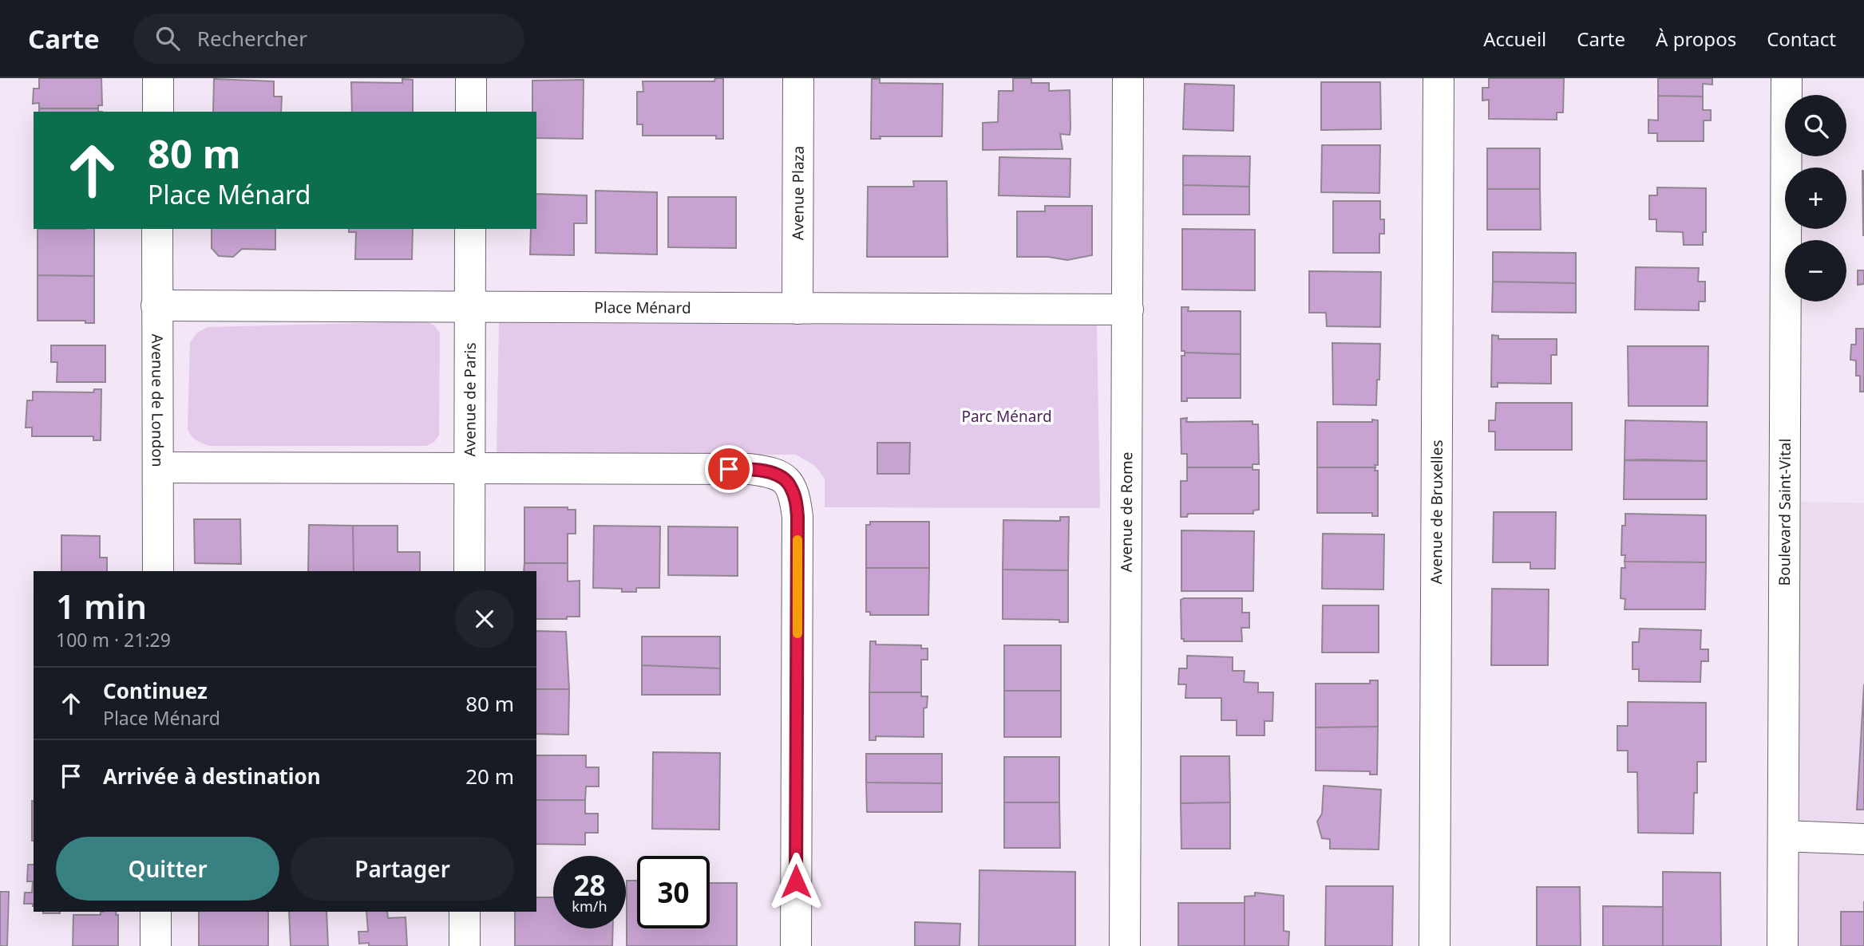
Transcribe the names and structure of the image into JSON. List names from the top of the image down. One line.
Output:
{"streets":{"street":["Avenue Plaza","Place Ménard","Avenue de London","Avenue de Paris","Avenue de Rome","Avenue de Bruxelles","Boulevard Saint-Vital"]},"crossings":[["Avenue Plaza","Place Ménard"],["Place Ménard","Avenue de London"],["Place Ménard","Avenue de Paris"],["Place Ménard","Avenue de Rome"]],"parks":["Parc Ménard"],"page":{"header":"Carte","search":"Rechercher","nav":["Accueil","Carte","À propos","Contact"],"map_buttons":["+","−"],"turn":["80 m","Place Ménard"],"heading":["1 min","100 m · 21:29"],"list":[{"name":"Continuez","note":"Place Ménard","value":"80 m"},{"name":"Arrivée à destination","value":"20 m"}],"buttons":["Quitter","Partager"],"speed":"28 km/h","limit":"30"}}
